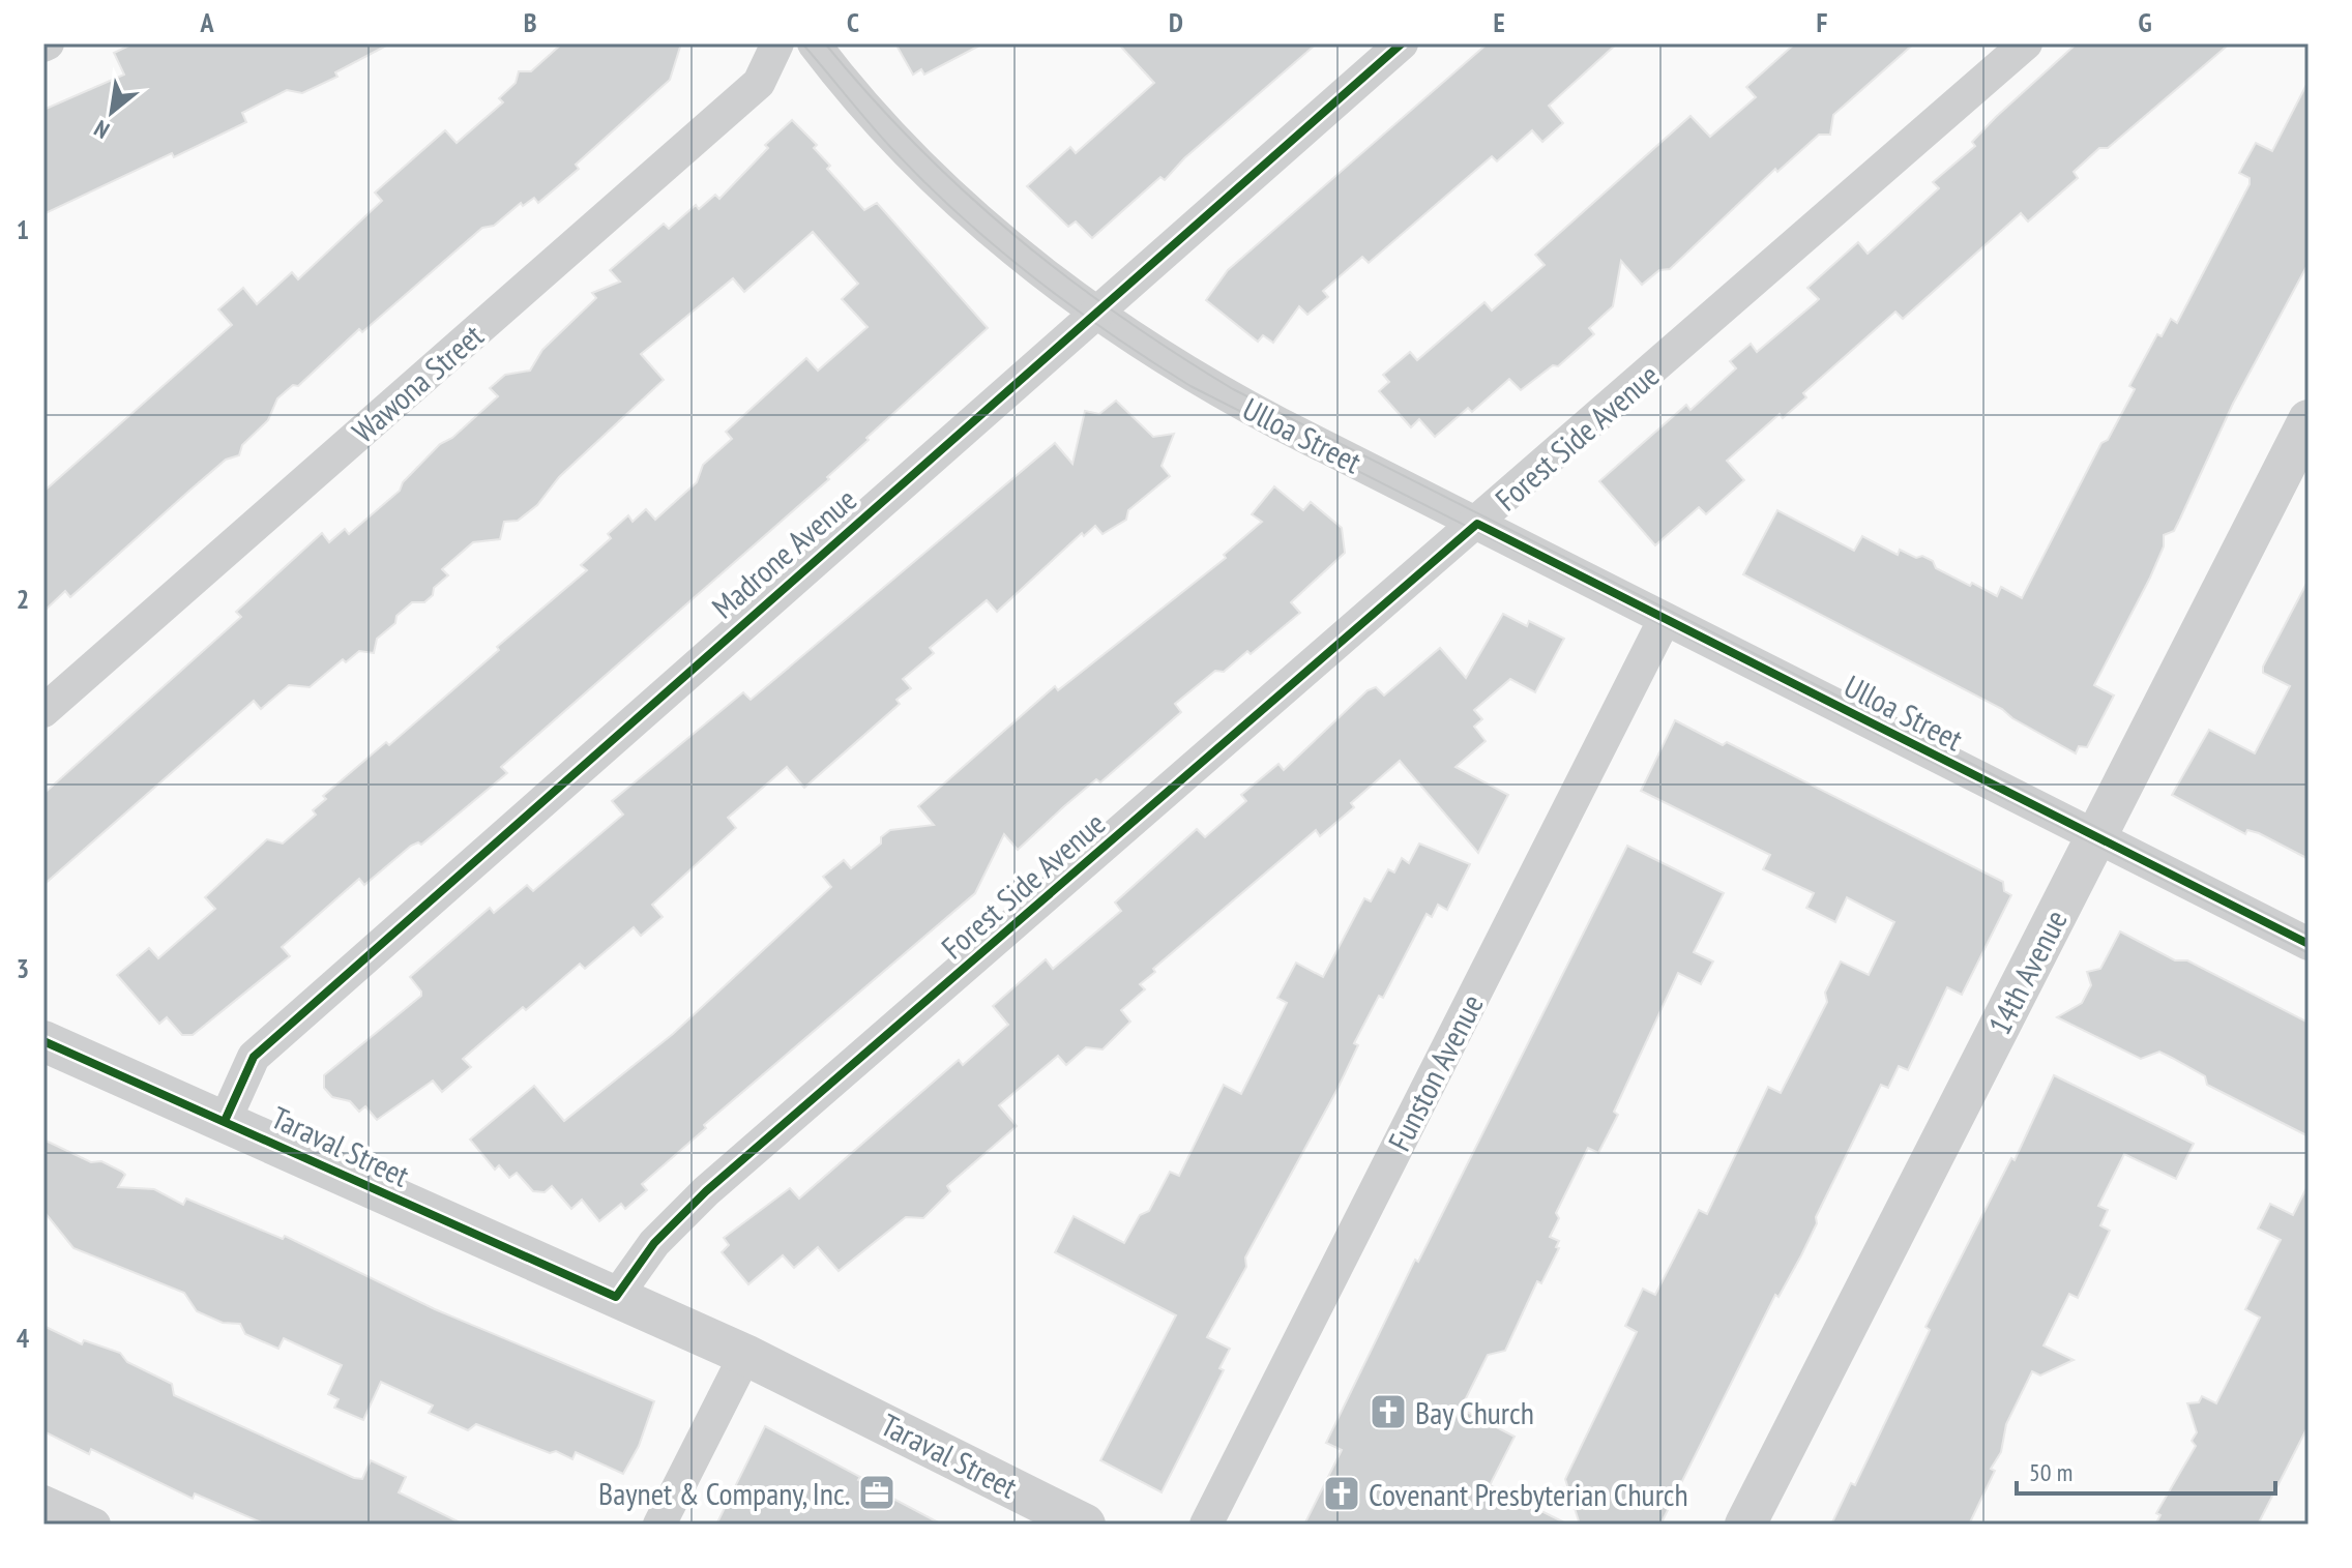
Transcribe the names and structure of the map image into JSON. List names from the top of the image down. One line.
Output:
{"streets":{"street":["Wawona Street","Ulloa Street","Forest Side Avenue","Madrone Avenue","14th Avenue","Funston Avenue","Taraval Street"]},"crossings":[["Ulloa Street","Forest Side Avenue"],["Ulloa Street","Madrone Avenue"],["Ulloa Street","14th Avenue"],["Ulloa Street","Funston Avenue"],["Forest Side Avenue","Taraval Street"],["Madrone Avenue","Taraval Street"]],"places":{"church":["Bay Church","Covenant Presbyterian Church"],"office":["Baynet & Company, Inc."]},"scale_bar":"50 m","north":"bottom left","grid":{"columns":["A","B","C","D","E","F","G"],"rows":["1","2","3","4"]}}
